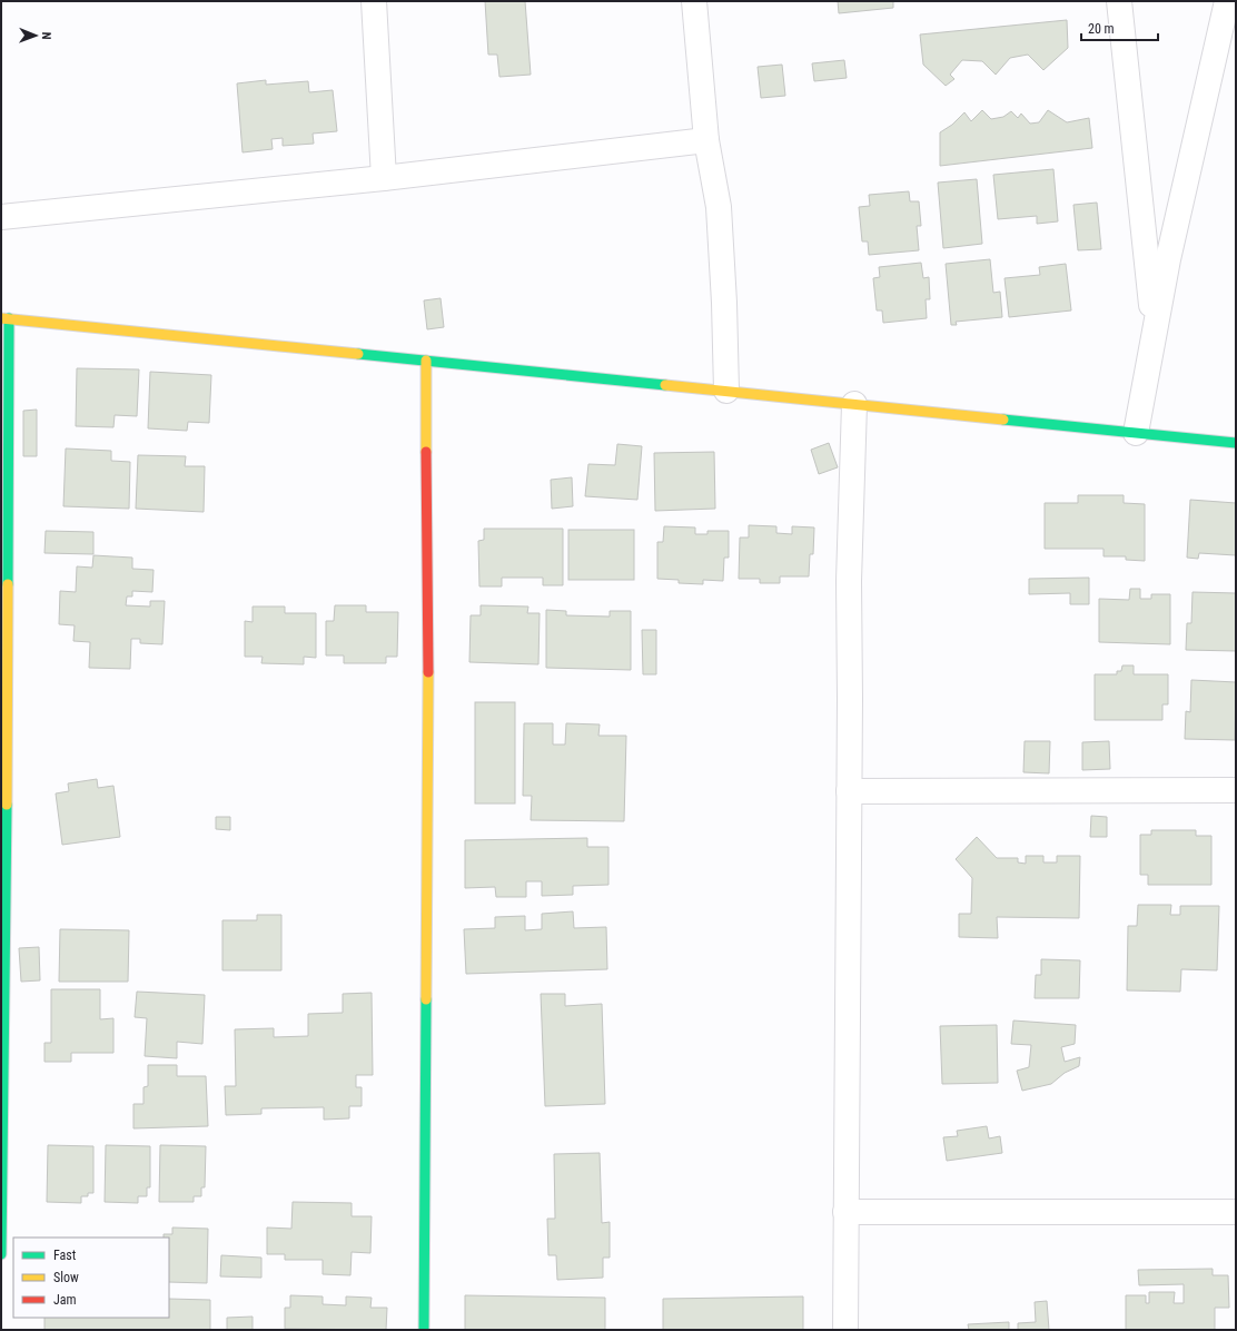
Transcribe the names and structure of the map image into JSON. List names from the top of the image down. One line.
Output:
{"legend":["Fast","Slow","Jam"],"scale_bar":"20 m","north":"right"}
